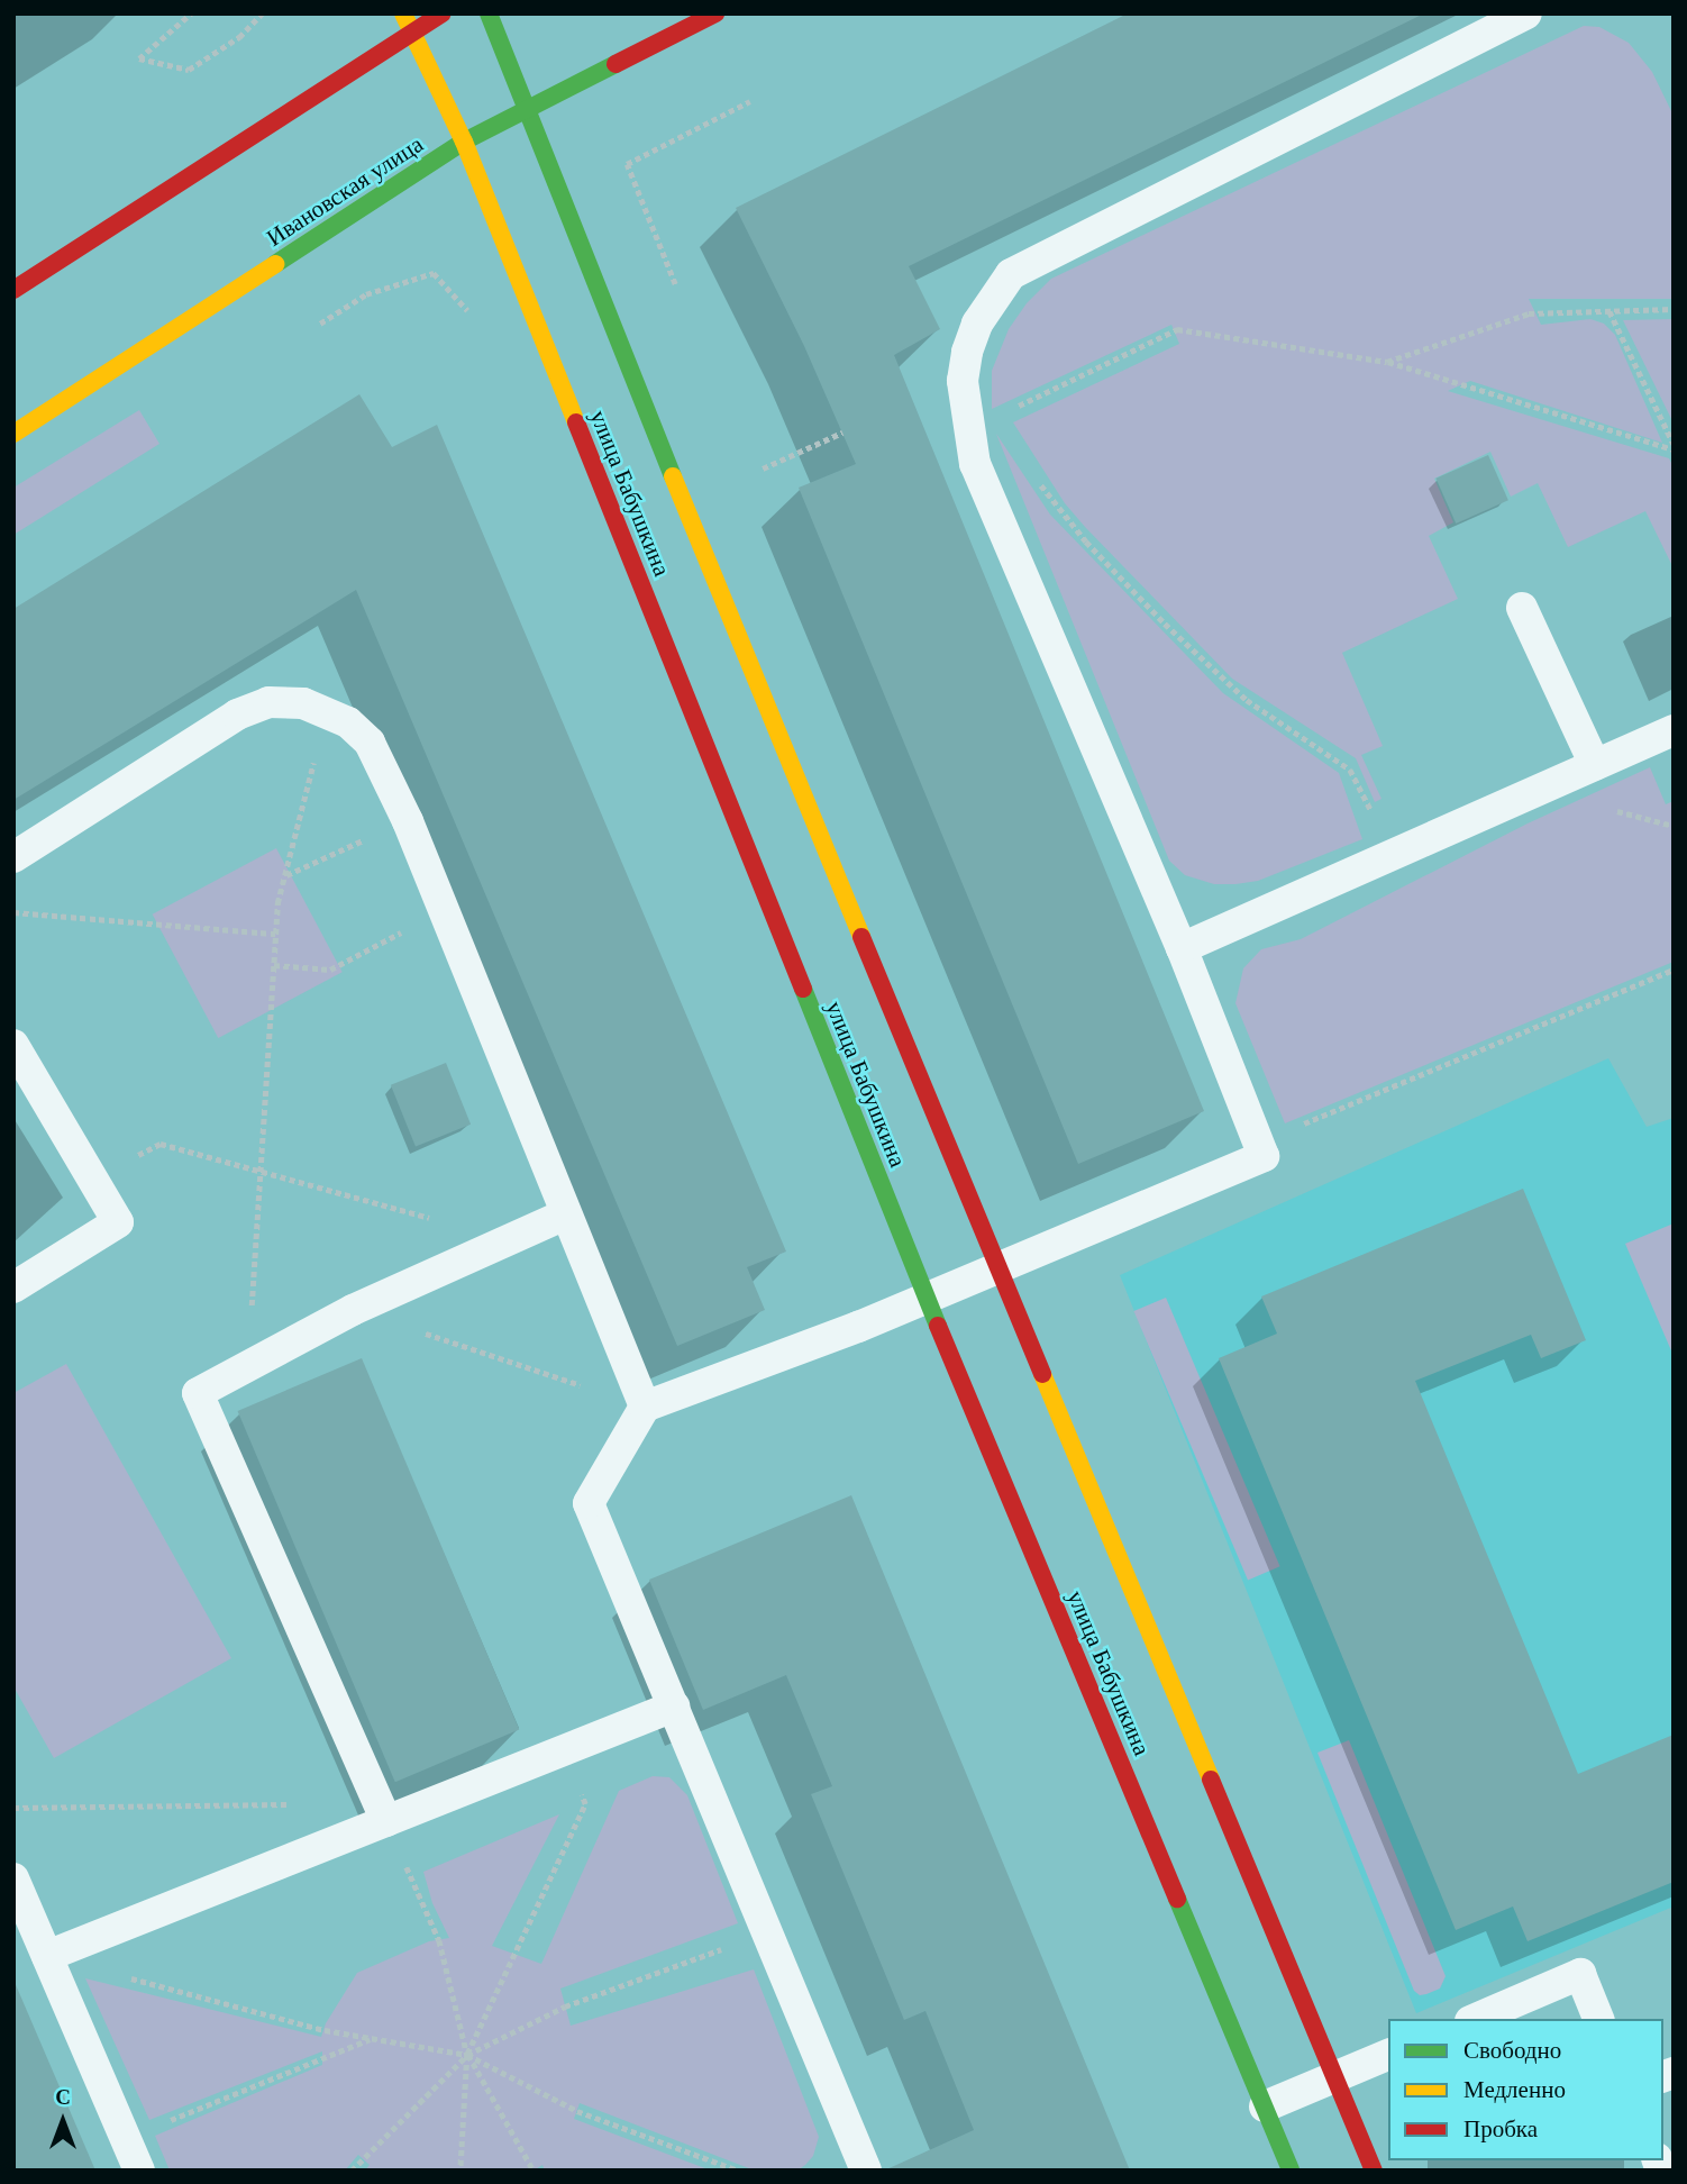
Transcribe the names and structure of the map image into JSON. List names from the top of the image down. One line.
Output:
{"streets":{"main road":["Ивановская улица","улица Бабушкина"]},"crossings":[["Ивановская улица","улица Бабушкина"]],"legend":["Свободно","Медленно","Пробка"],"north":"top"}
